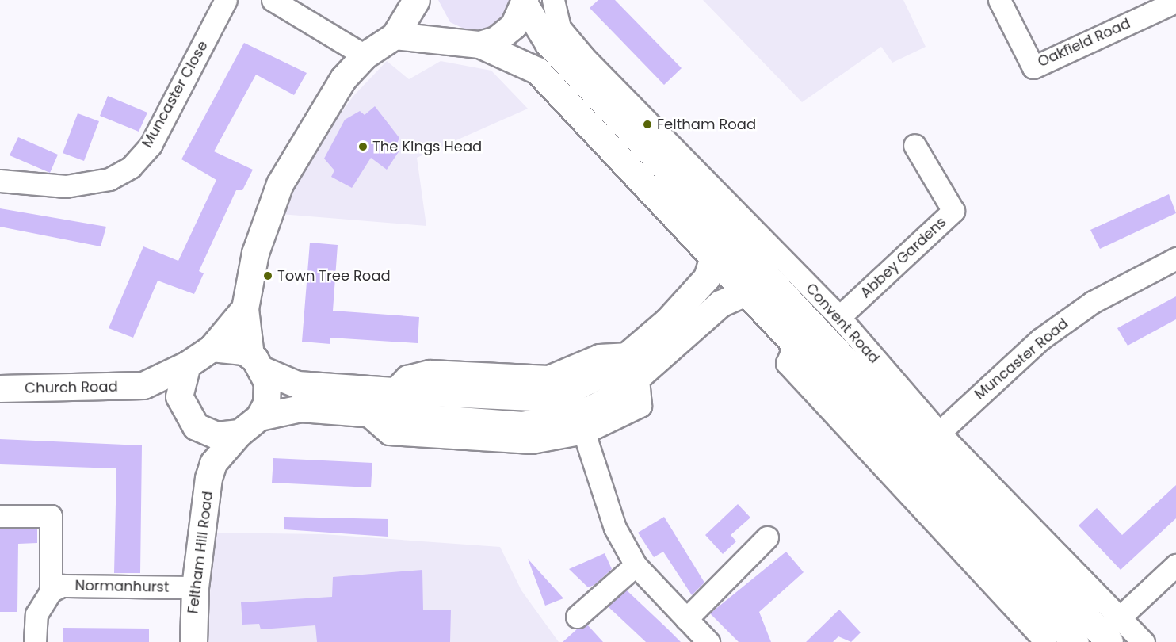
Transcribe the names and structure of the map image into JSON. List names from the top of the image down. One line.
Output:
{"streets":{"main road":["Convent Road","Church Road","Feltham Hill Road"],"street":["Oakfield Road","Muncaster Close","Abbey Gardens","Muncaster Road","Normanhurst"]},"crossings":[["Abbey Gardens","Convent Road"],["Convent Road","Muncaster Road"],["Church Road","Feltham Hill Road"],["Feltham Hill Road","Normanhurst"]],"places":["Feltham Road","The Kings Head","Town Tree Road"]}
